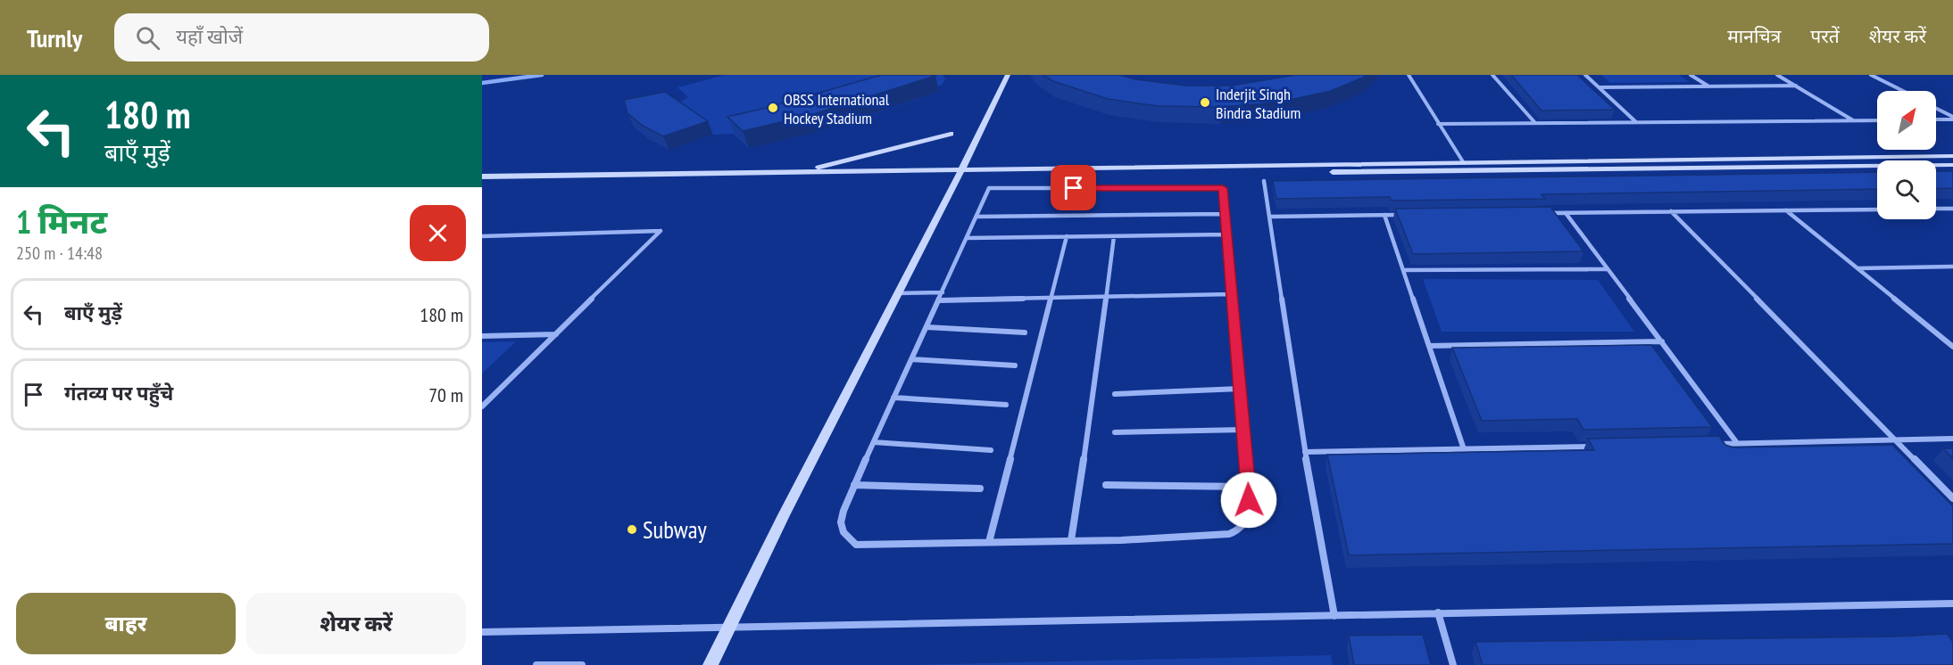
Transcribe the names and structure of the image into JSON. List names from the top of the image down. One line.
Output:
{"places":["Inderjit Singh Bindra Stadium","OBSS International Hockey Stadium","Subway"],"north":"top right","page":{"header":"Turnly","search":"यहाँ खोजें","nav":["मानचित्र","परतें","शेयर करें"],"turn":["180 m","बाएँ मुड़ें"],"heading":["1 मिनट","250 m · 14:48"],"list":[{"name":"बाएँ मुड़ें","value":"180 m"},{"name":"गंतव्य पर पहुँचे","value":"70 m"}],"buttons":["बाहर","शेयर करें"]}}
